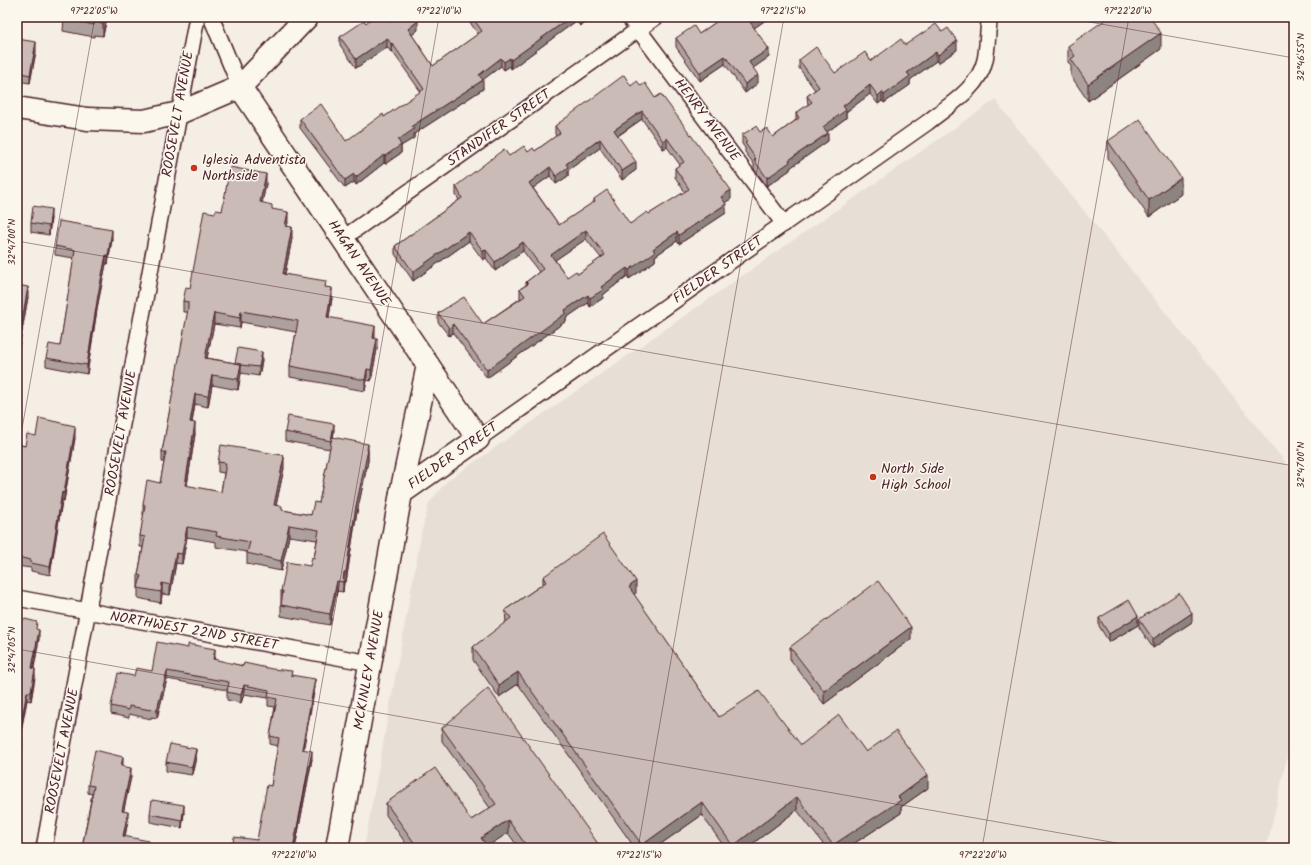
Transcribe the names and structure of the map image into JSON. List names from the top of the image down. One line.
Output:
{"streets":{"street":["ROOSEVELT AVENUE","HENRY AVENUE","STANDIFER STREET","HAGAN AVENUE","FIELDER STREET","NORTHWEST 22ND STREET","MCKINLEY AVENUE"]},"crossings":[["ROOSEVELT AVENUE","NORTHWEST 22ND STREET"],["HENRY AVENUE","STANDIFER STREET"],["HENRY AVENUE","FIELDER STREET"],["STANDIFER STREET","HAGAN AVENUE"],["HAGAN AVENUE","FIELDER STREET"],["HAGAN AVENUE","MCKINLEY AVENUE"],["FIELDER STREET","MCKINLEY AVENUE"],["NORTHWEST 22ND STREET","MCKINLEY AVENUE"]],"places":["Iglesia Adventista Northside","North Side High School"],"coordinates":["97°22'05\"W","97°22'10\"W","97°22'15\"W","97°22'20\"W","32°46'55\"N","32°47'00\"N","32°47'05\"N"]}
